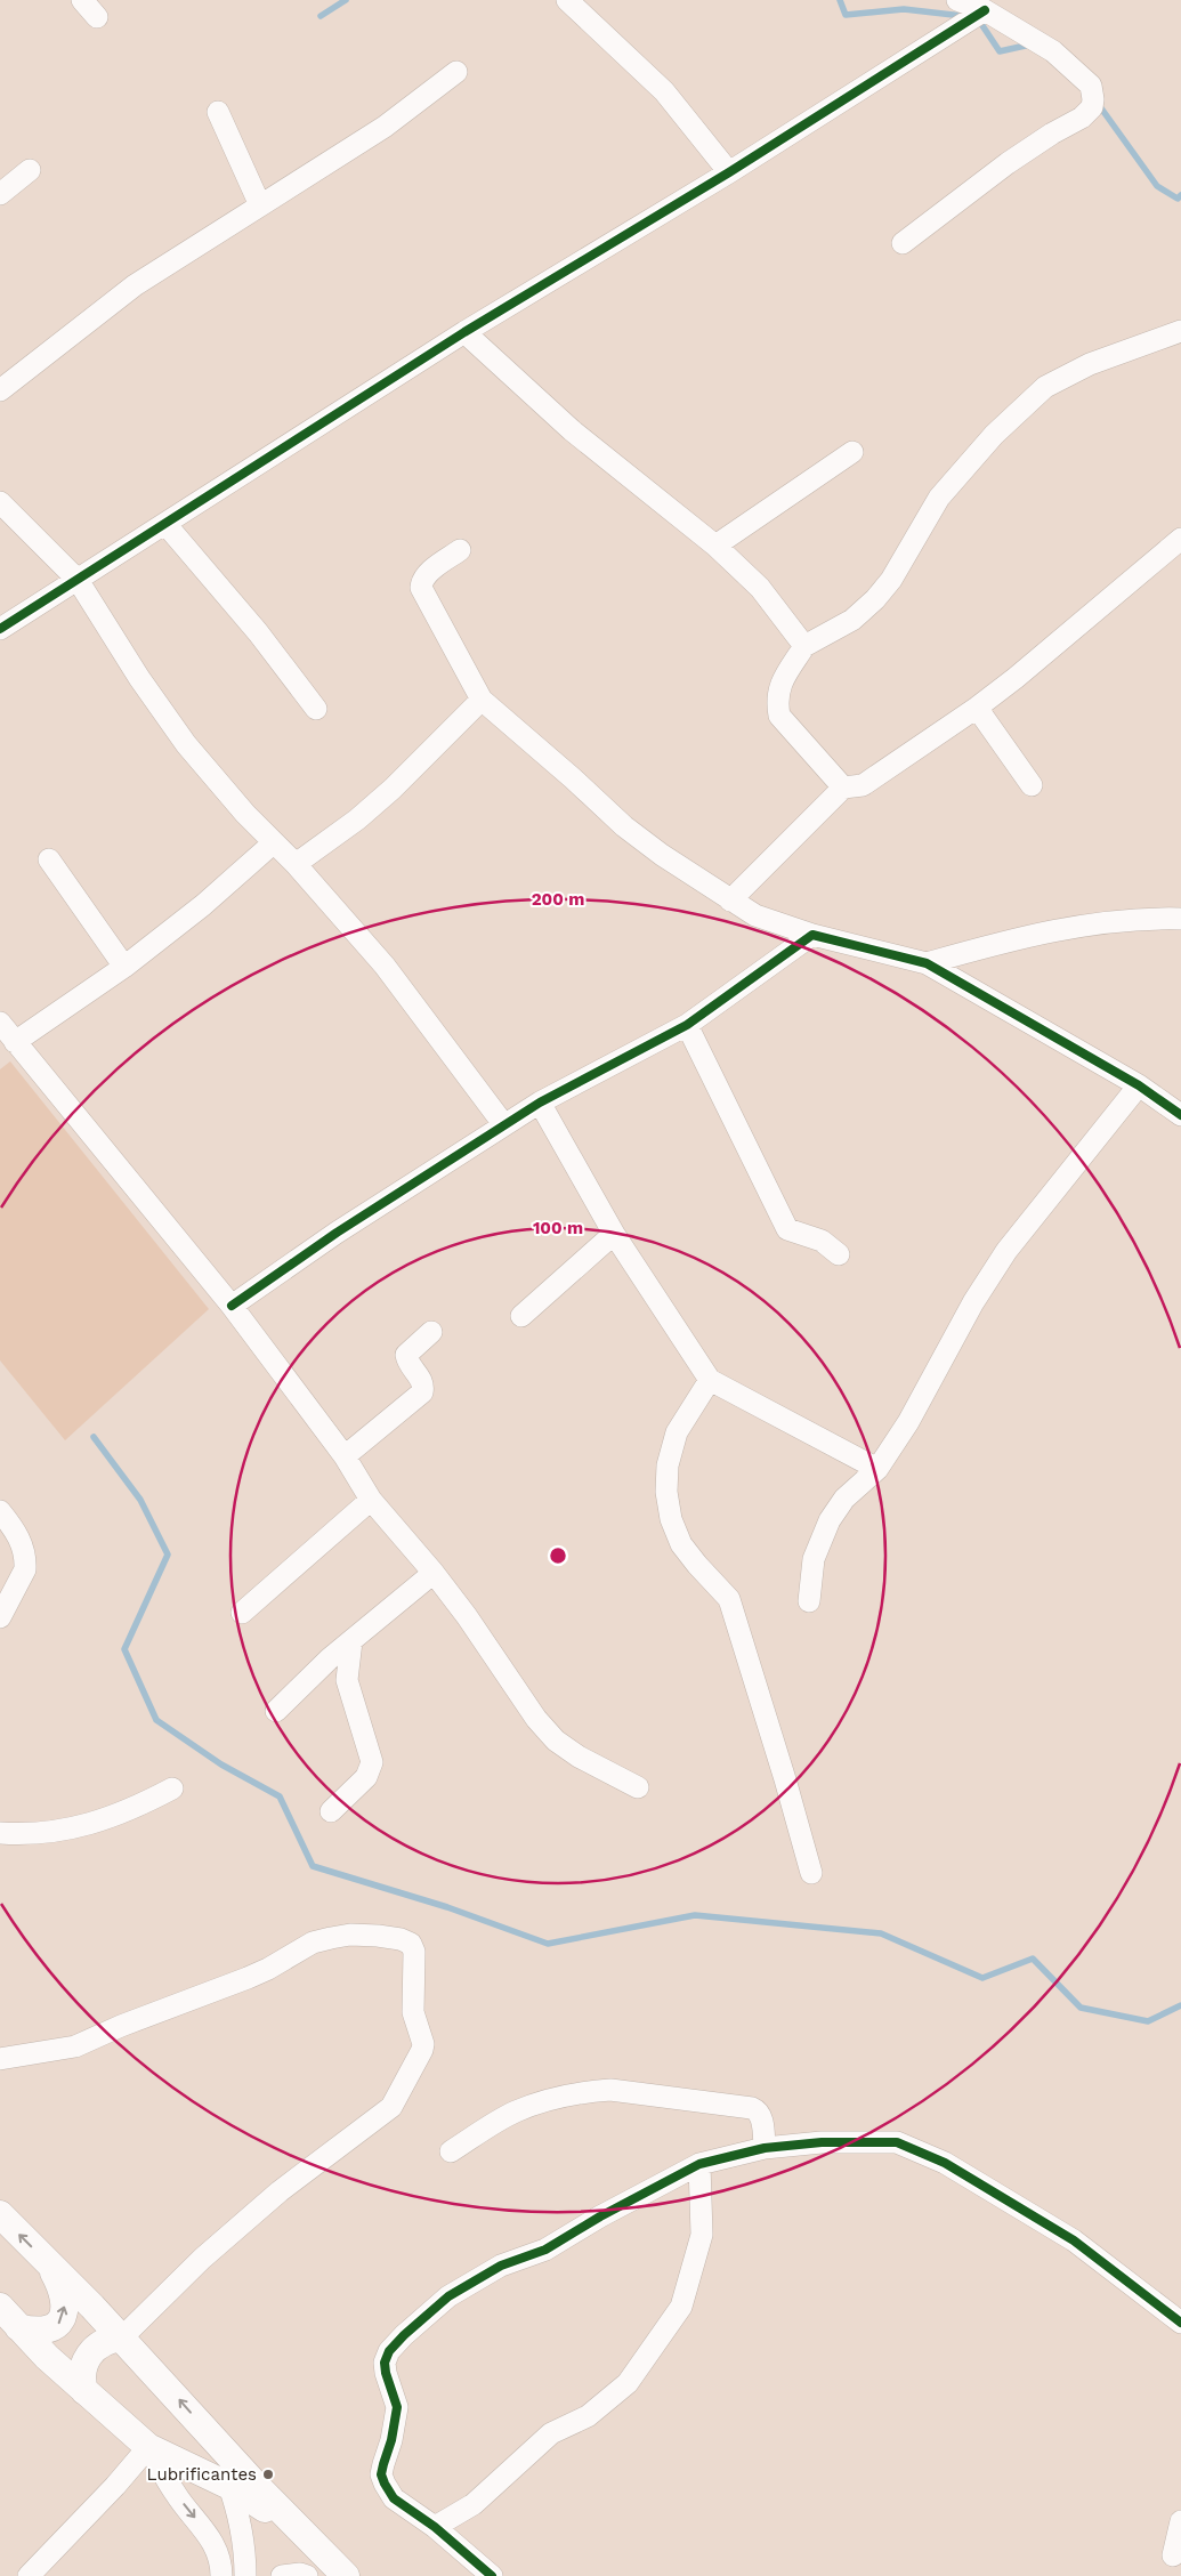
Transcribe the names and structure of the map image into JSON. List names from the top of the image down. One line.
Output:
{"places":["Lubrificantes"],"rings":["200 m","100 m"]}
